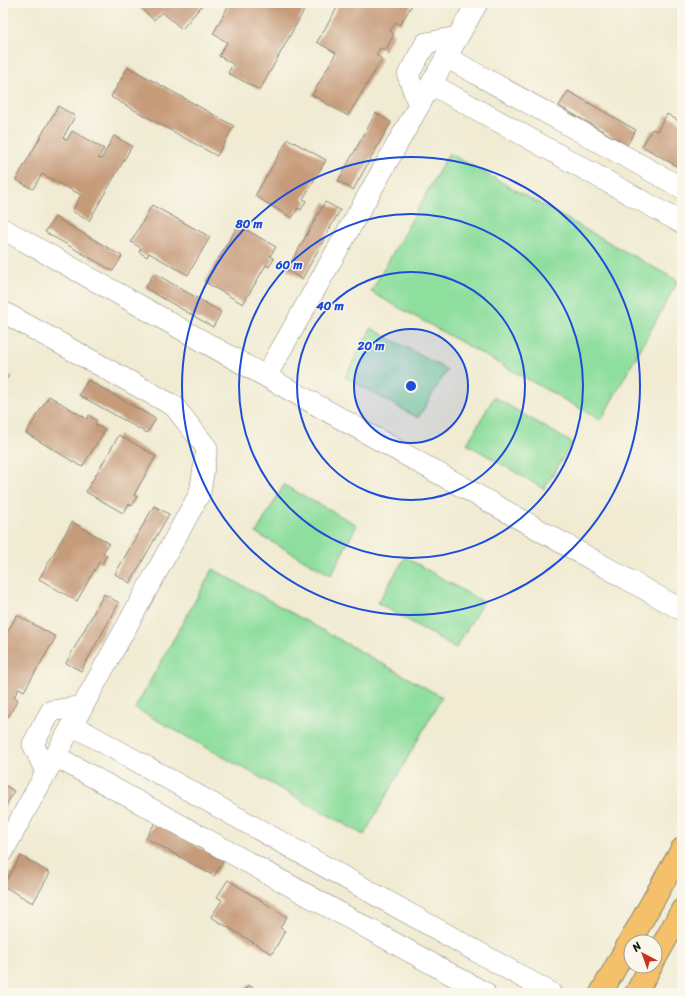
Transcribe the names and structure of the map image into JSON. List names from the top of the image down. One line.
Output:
{"north":"top left","rings":["80 m","60 m","40 m","20 m"]}
